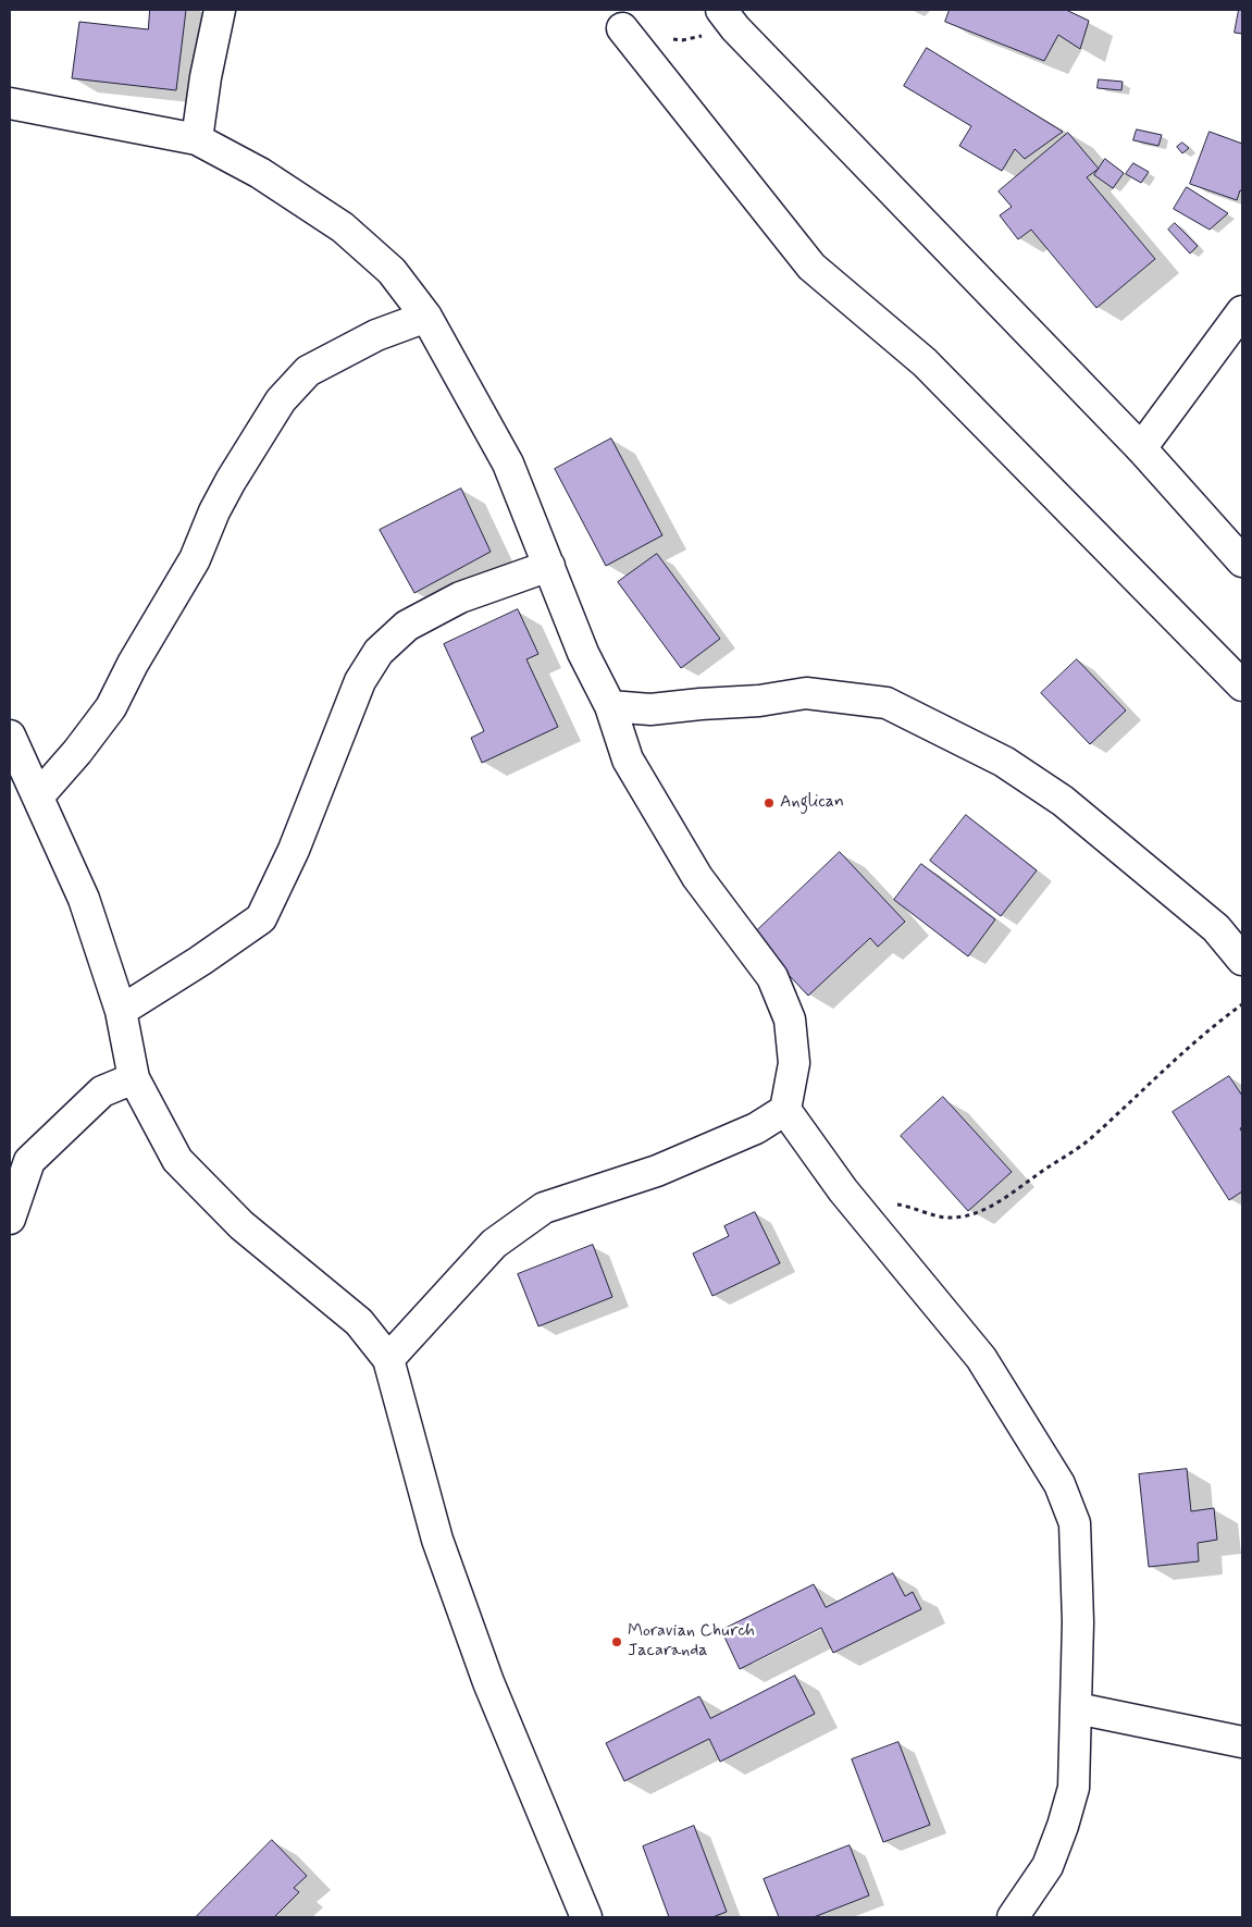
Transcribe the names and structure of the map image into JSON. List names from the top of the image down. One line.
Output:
{"places":["Anglican","Moravian Church Jacaranda"]}
